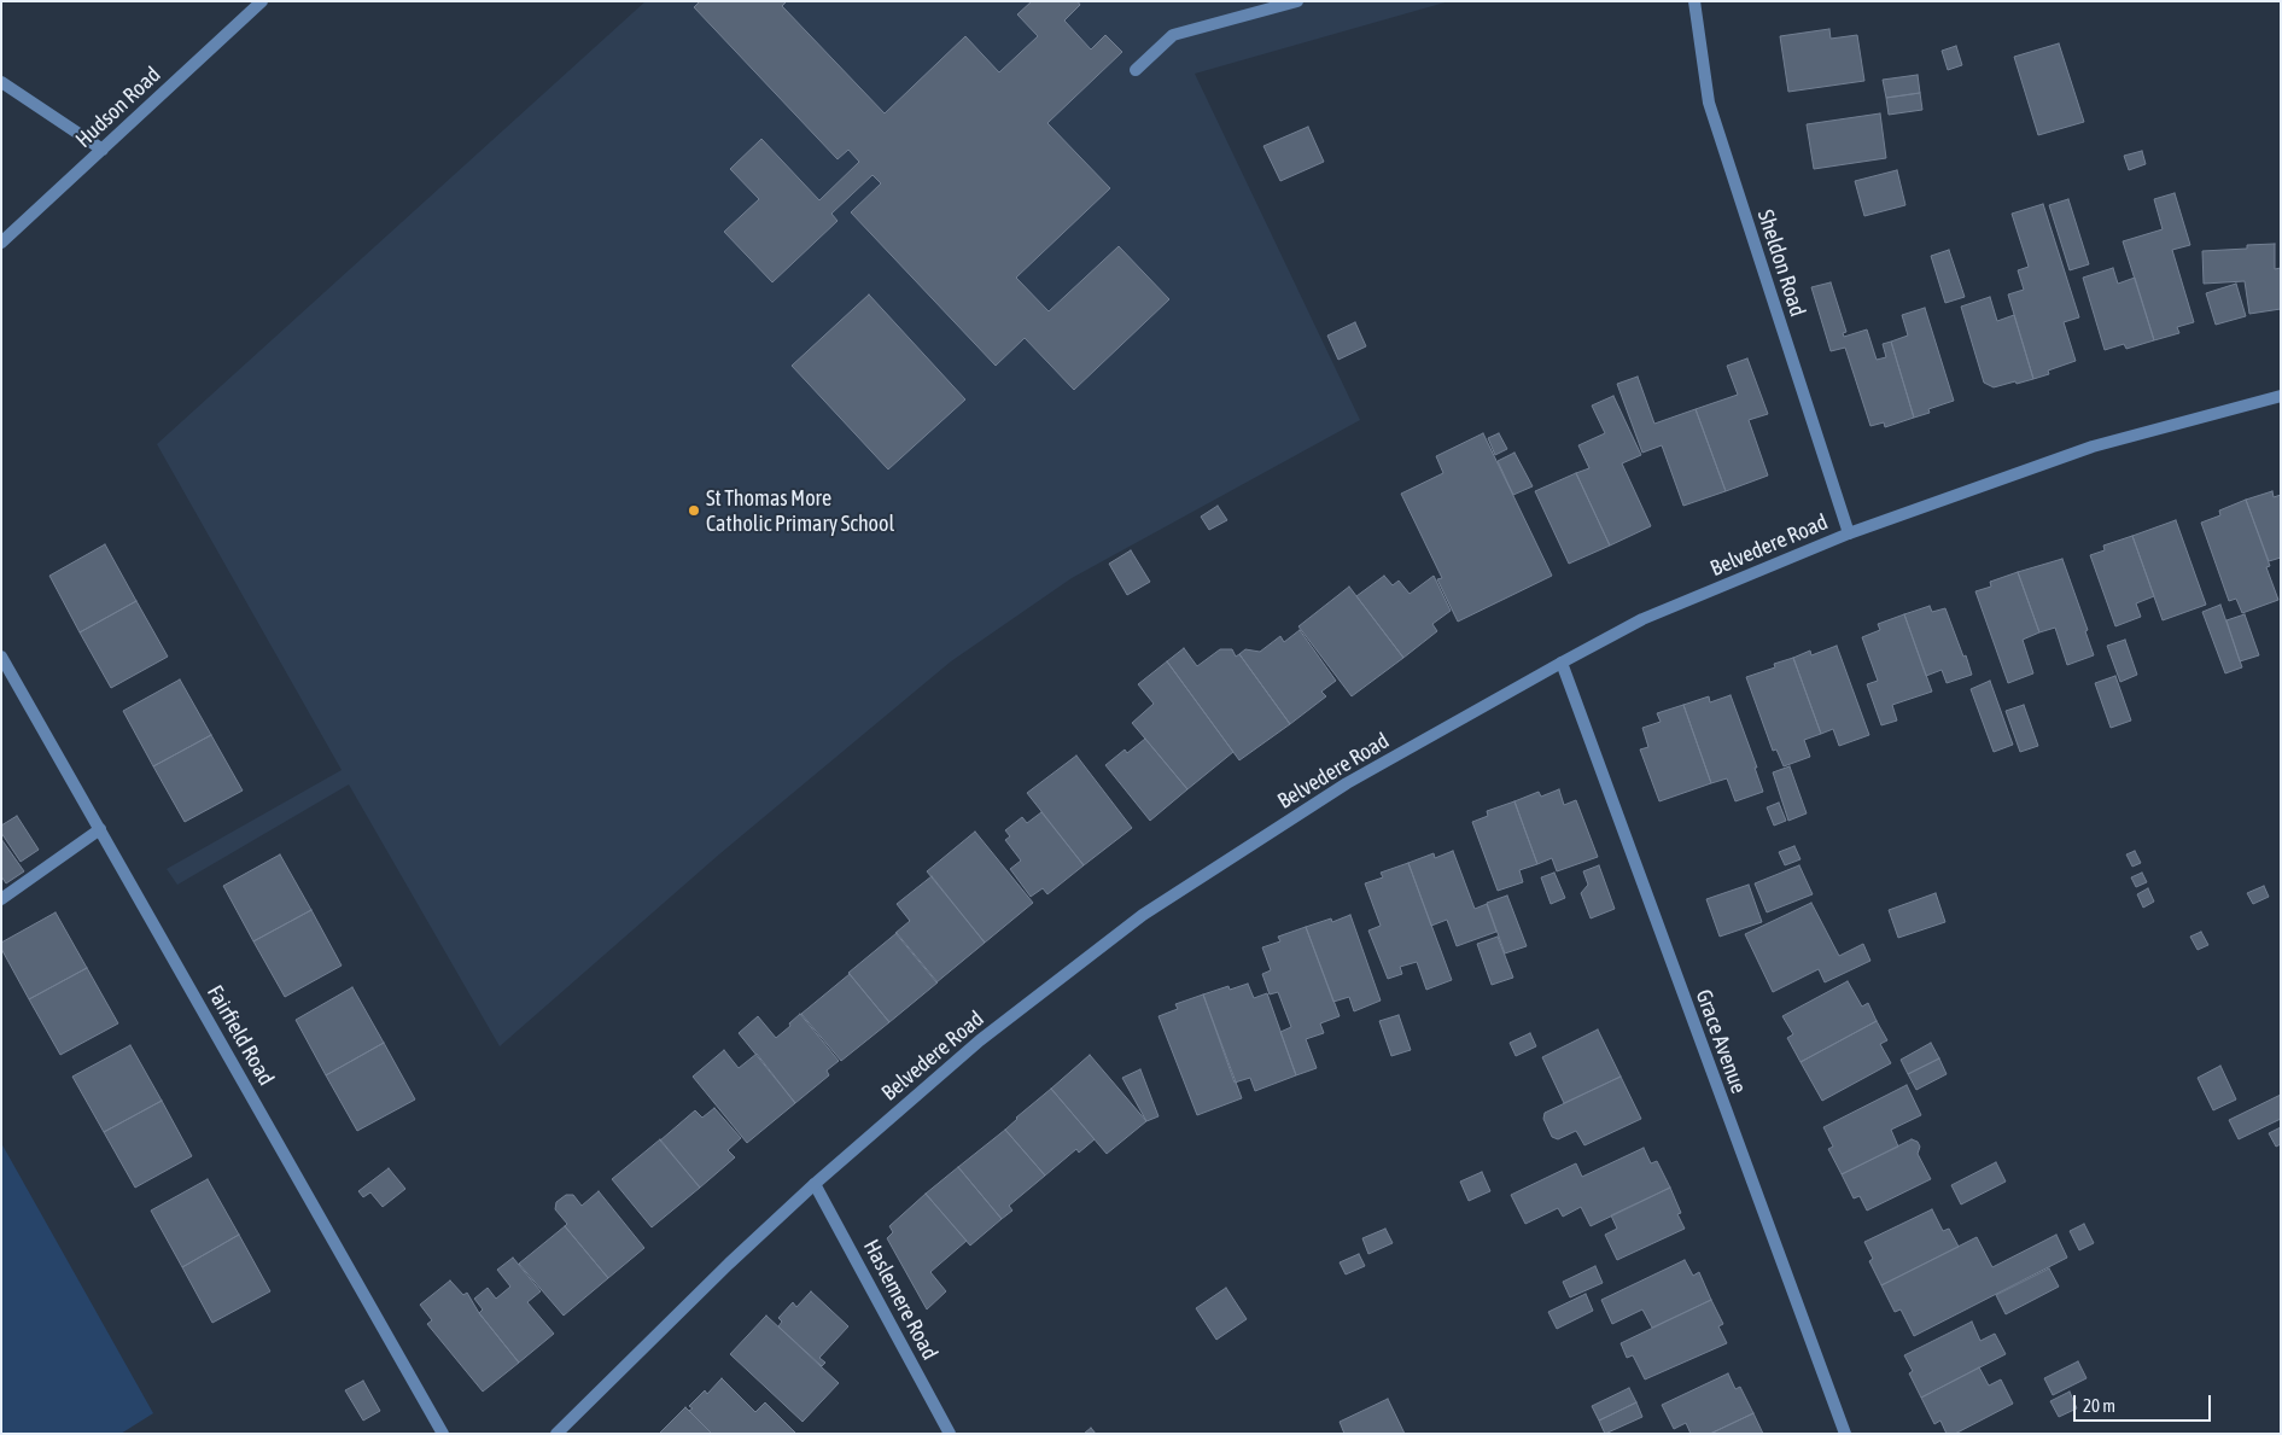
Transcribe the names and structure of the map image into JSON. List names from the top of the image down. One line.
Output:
{"streets":{"street":["Hudson Road","Sheldon Road","Belvedere Road","Fairfield Road","Grace Avenue","Haslemere Road"]},"crossings":[["Sheldon Road","Belvedere Road"],["Belvedere Road","Grace Avenue"],["Belvedere Road","Haslemere Road"]],"places":["St Thomas More Catholic Primary School"],"scale_bar":"20 m"}
